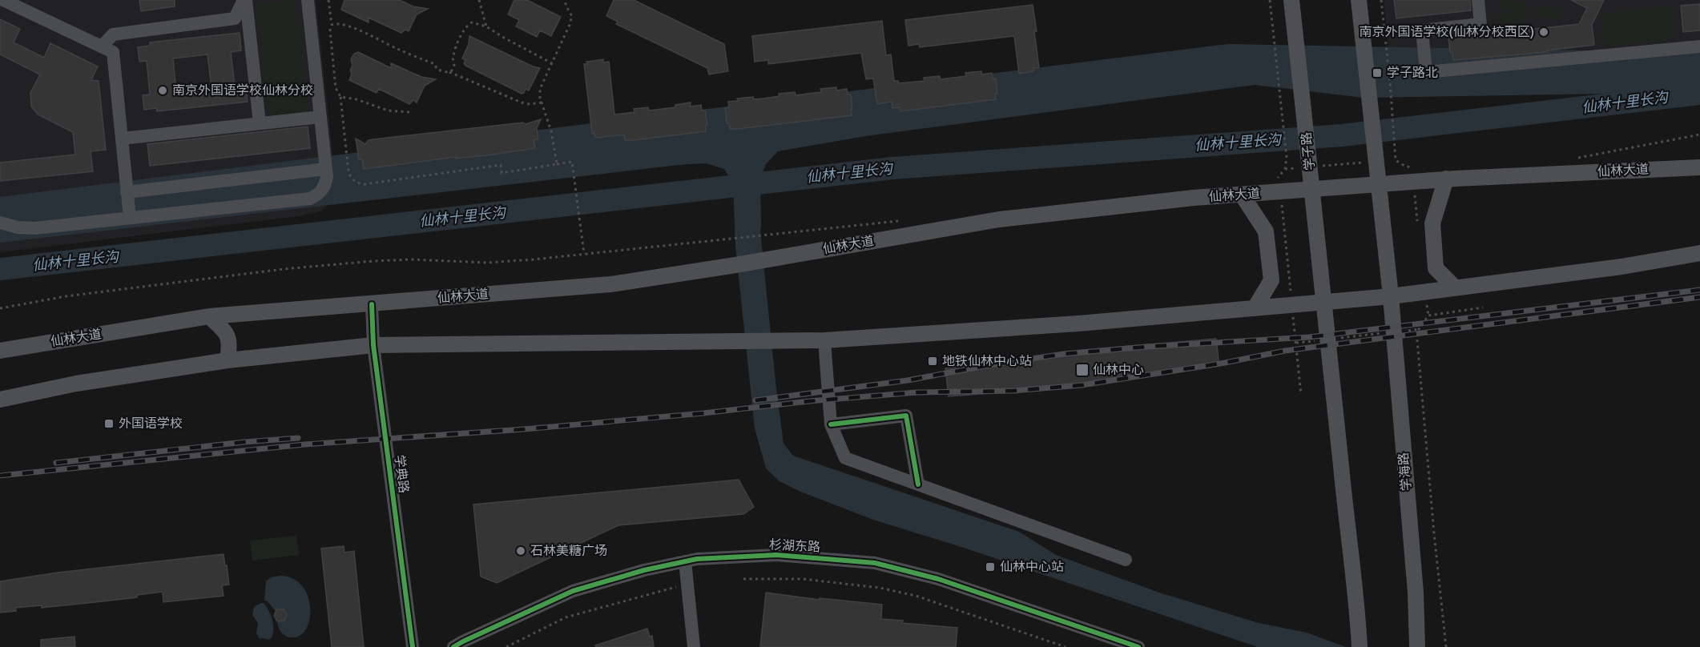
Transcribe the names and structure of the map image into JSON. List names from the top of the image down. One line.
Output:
{"streets":{"main road":["学子路","仙林大道","学海路"],"street":["学典路","杉湖东路"]},"crossings":[["学子路","仙林大道"],["仙林大道","学典路"]],"water":["仙林十里长沟"],"places":{"other":["南京外国语学校(仙林分校西区)","南京外国语学校仙林分校","石林美糖广场"],"transit":["学子路北","地铁仙林中心站","仙林中心","外国语学校","仙林中心站"]}}
